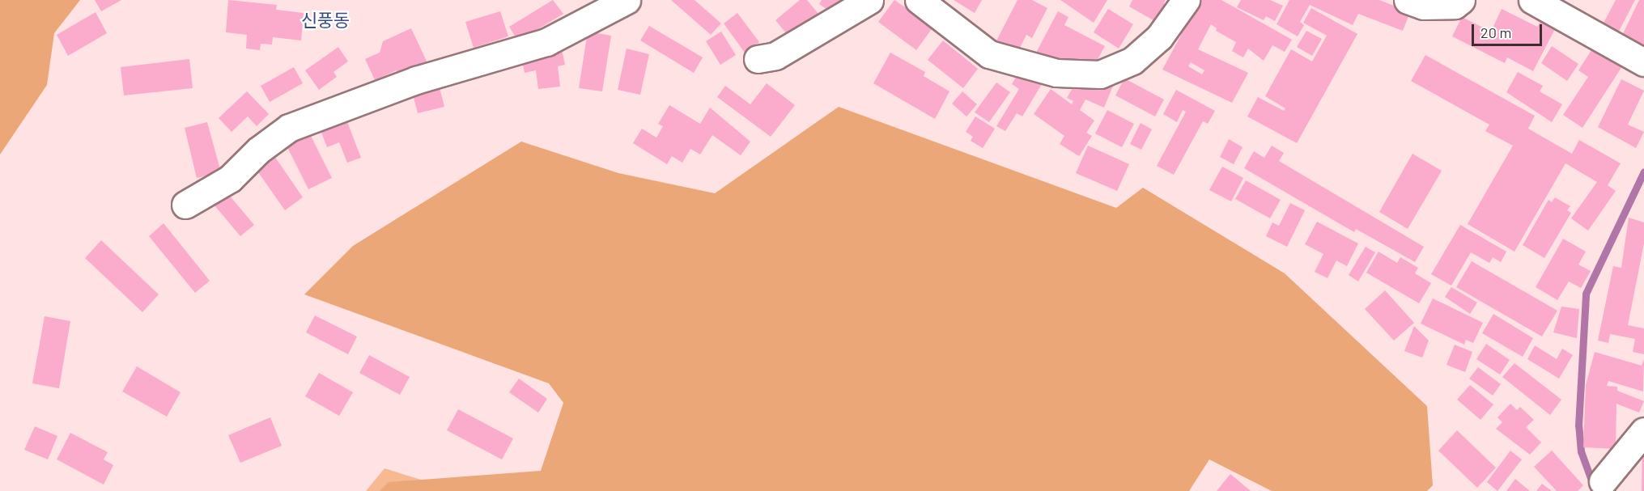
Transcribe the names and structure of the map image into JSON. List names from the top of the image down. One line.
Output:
{"districts":["신풍동"],"scale_bar":"20 m"}
